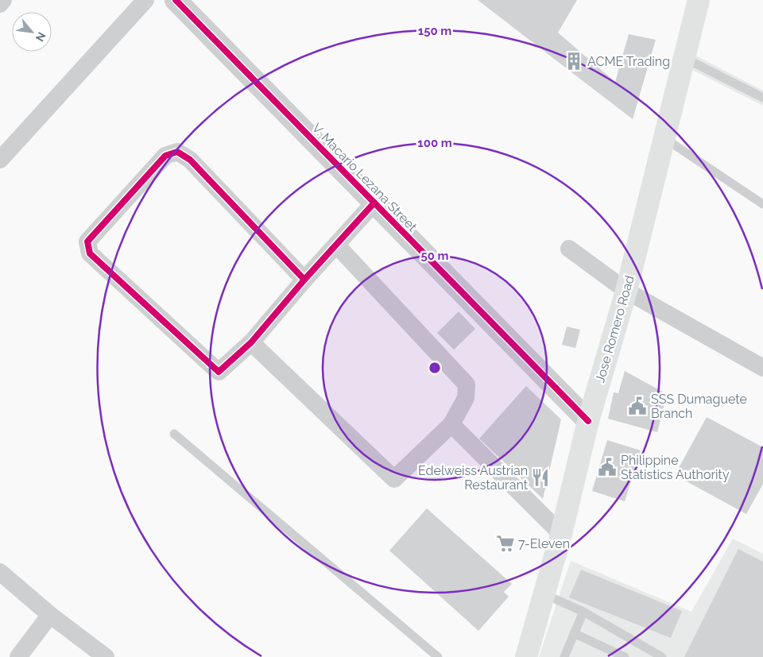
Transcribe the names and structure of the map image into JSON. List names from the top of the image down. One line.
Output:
{"streets":{"main road":["Jose Romero Road"],"street":["V. Macario Lezana Street"]},"crossings":[["V. Macario Lezana Street","Jose Romero Road"]],"places":{"building":["ACME Trading"],"public building":["SSS Dumaguete Branch","Philippine Statistics Authority"],"restaurant":["Edelweiss Austrian Restaurant"],"supermarket":["7-Eleven"]},"north":"bottom right","rings":["150 m","100 m","50 m"]}
